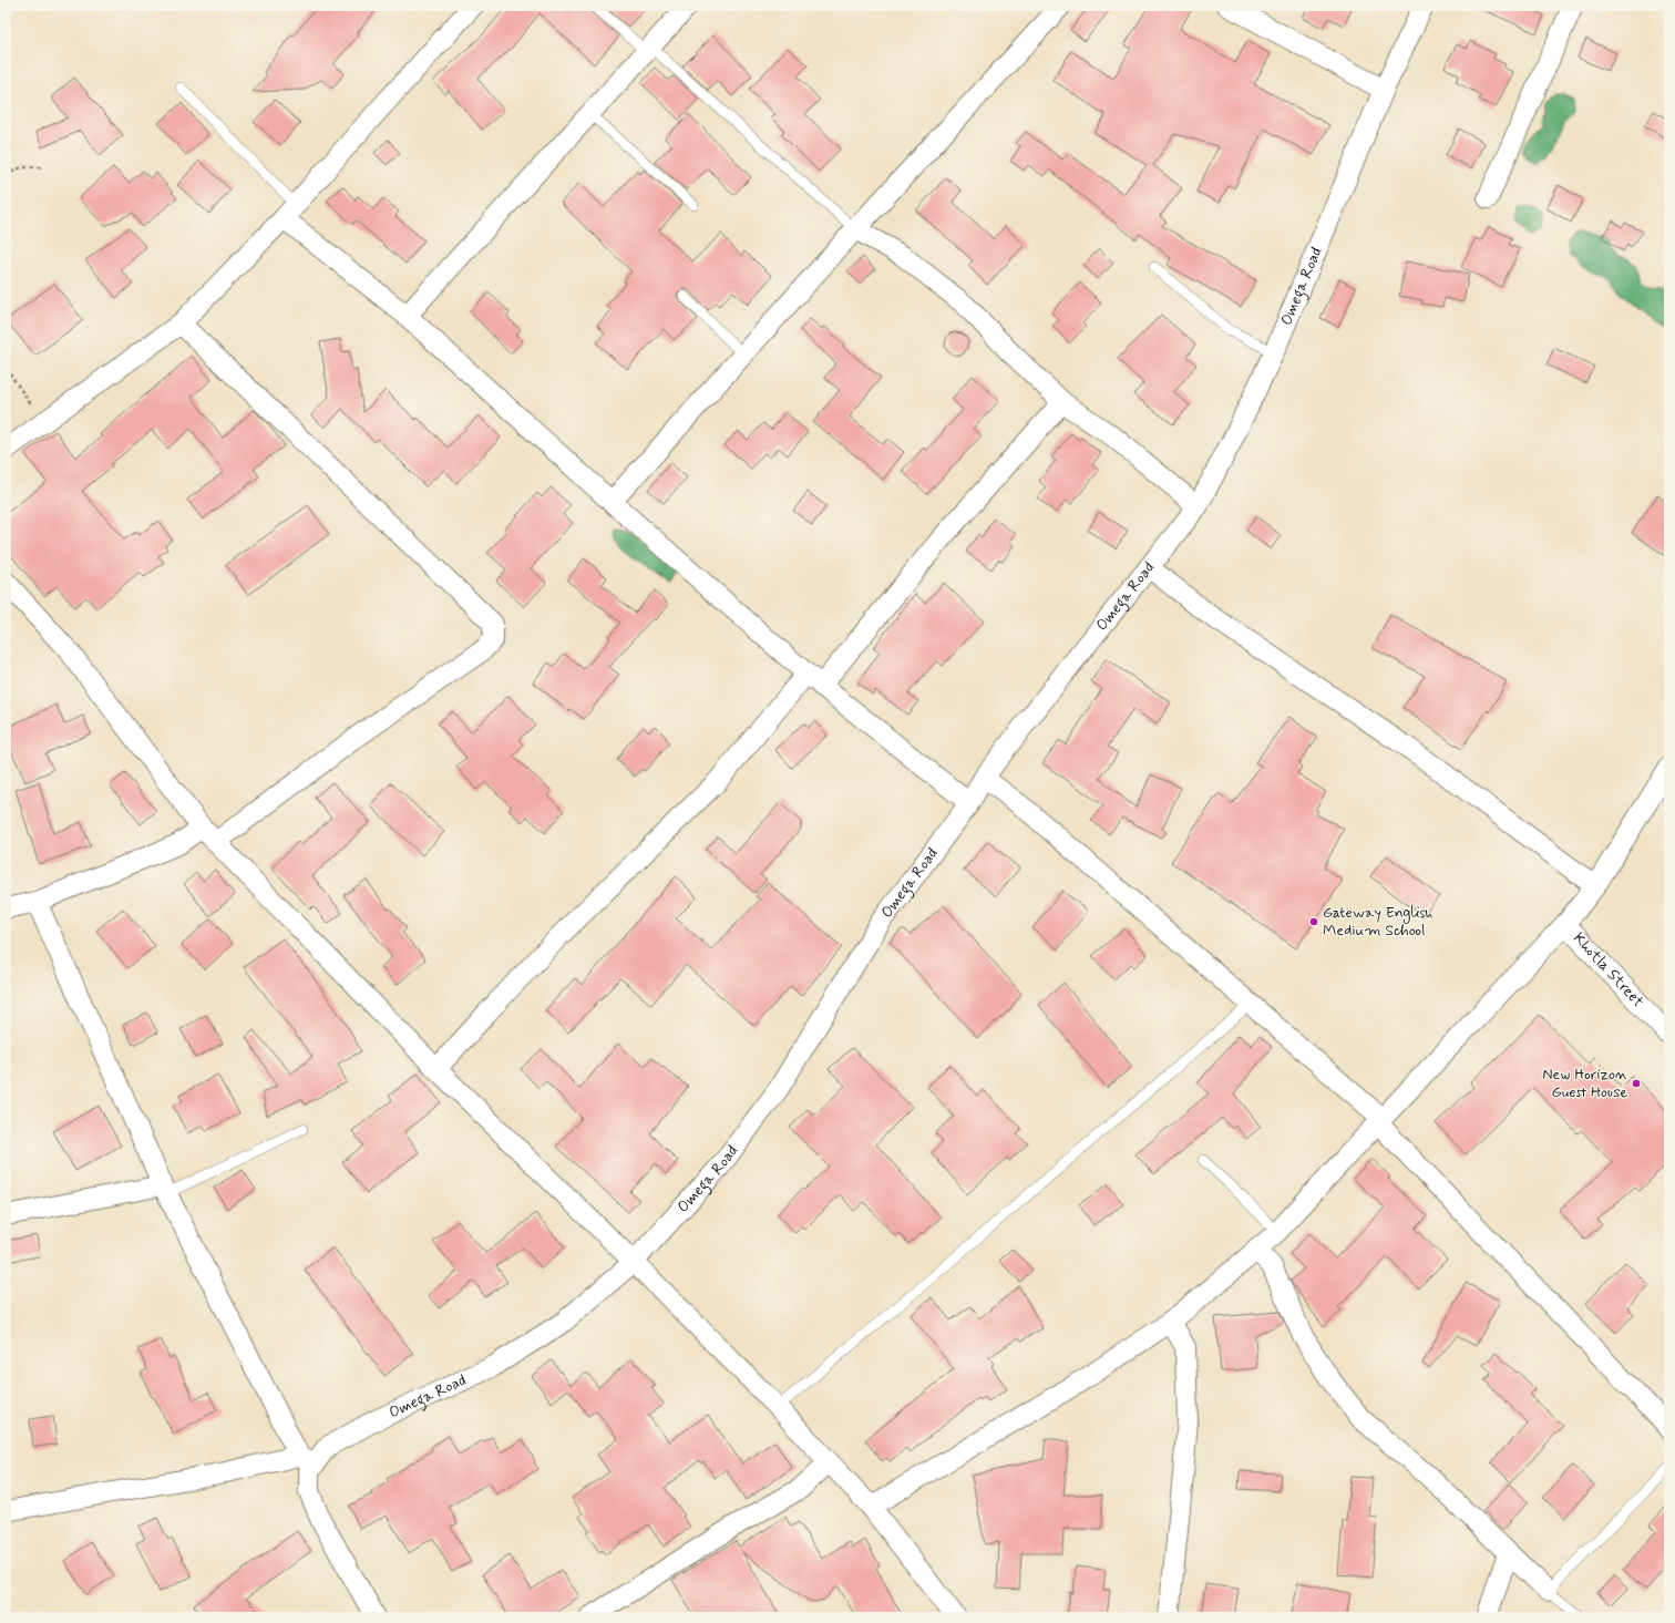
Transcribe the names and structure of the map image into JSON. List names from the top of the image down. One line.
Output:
{"streets":{"street":["Omega Road","Khotla Street"]},"places":["Gateway English Medium School","New Horizon Guest House"]}
